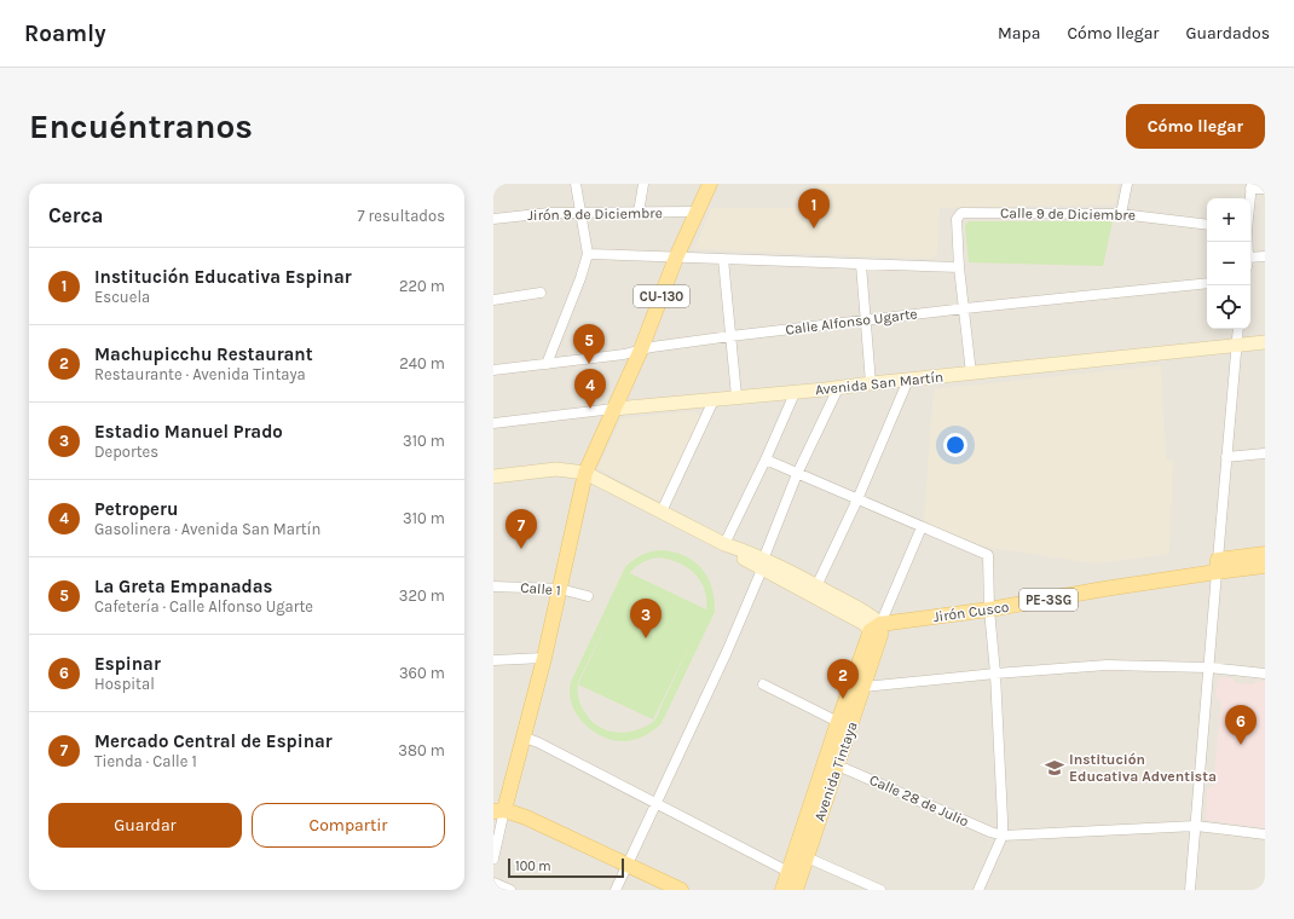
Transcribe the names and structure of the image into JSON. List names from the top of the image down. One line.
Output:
{"streets":{"main road":["CU-130","Avenida San Martín","PE-3SG","Jirón Cusco","Avenida Tintaya"],"street":["Jirón 9 de Diciembre","Calle 9 de Diciembre","Calle Alfonso Ugarte","Calle 1","Calle 28 de Julio"]},"crossings":[["Jirón 9 de Diciembre","CU-130"],["CU-130","Calle Alfonso Ugarte"],["CU-130","Avenida San Martín"],["Jirón Cusco","Avenida Tintaya"],["Avenida Tintaya","Calle 28 de Julio"]],"places":{"school or university":["Institución Educativa Adventista"]},"scale_bar":"100 m","page":{"header":"Roamly","nav":["Mapa","Cómo llegar","Guardados"],"buttons":["Cómo llegar",["Guardar","Compartir"]],"title":"Encuéntranos","heading":["Cerca","7 resultados"],"pins":["1","5","4","7","3","2","6"],"map_buttons":["+","−"],"list":[{"mark":"1","name":"Institución Educativa Espinar","note":"Escuela","value":"220 m"},{"mark":"2","name":"Machupicchu Restaurant","note":"Restaurante · Avenida Tintaya","value":"240 m"},{"mark":"3","name":"Estadio Manuel Prado","note":"Deportes","value":"310 m"},{"mark":"4","name":"Petroperu","note":"Gasolinera · Avenida San Martín","value":"310 m"},{"mark":"5","name":"La Greta Empanadas","note":"Cafetería · Calle Alfonso Ugarte","value":"320 m"},{"mark":"6","name":"Espinar","note":"Hospital","value":"360 m"},{"mark":"7","name":"Mercado Central de Espinar","note":"Tienda · Calle 1","value":"380 m"}],"scale":"100 m"}}
